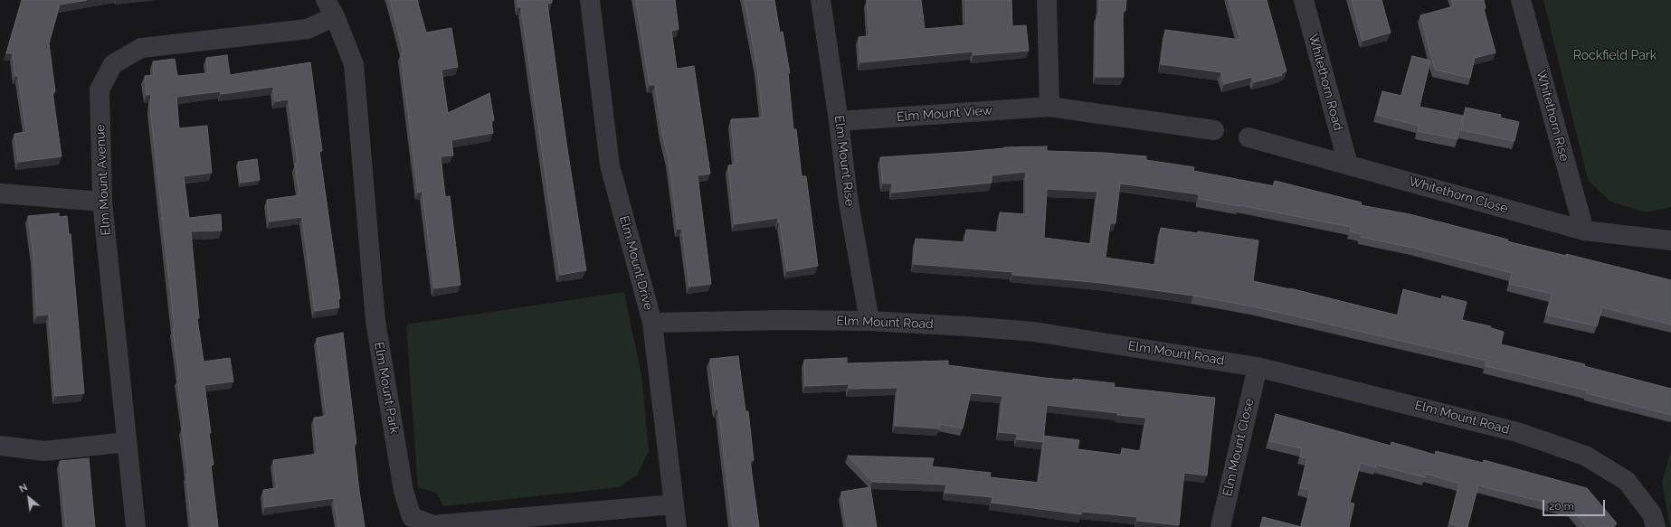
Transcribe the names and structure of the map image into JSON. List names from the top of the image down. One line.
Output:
{"streets":{"street":["Whitethorn Road","Elm Mount View","Whitethorn Rise","Elm Mount Rise","Elm Mount Avenue","Whitethorn Close","Elm Mount Drive","Elm Mount Road","Elm Mount Park","Elm Mount Close"]},"crossings":[["Whitethorn Road","Whitethorn Close"],["Elm Mount View","Elm Mount Rise"],["Whitethorn Rise","Whitethorn Close"],["Elm Mount Rise","Elm Mount Road"],["Elm Mount Avenue","Elm Mount Park"],["Elm Mount Drive","Elm Mount Road"],["Elm Mount Drive","Elm Mount Park"],["Elm Mount Road","Elm Mount Close"]],"parks":["Rockfield Park"],"scale_bar":"20 m","north":"top left"}
